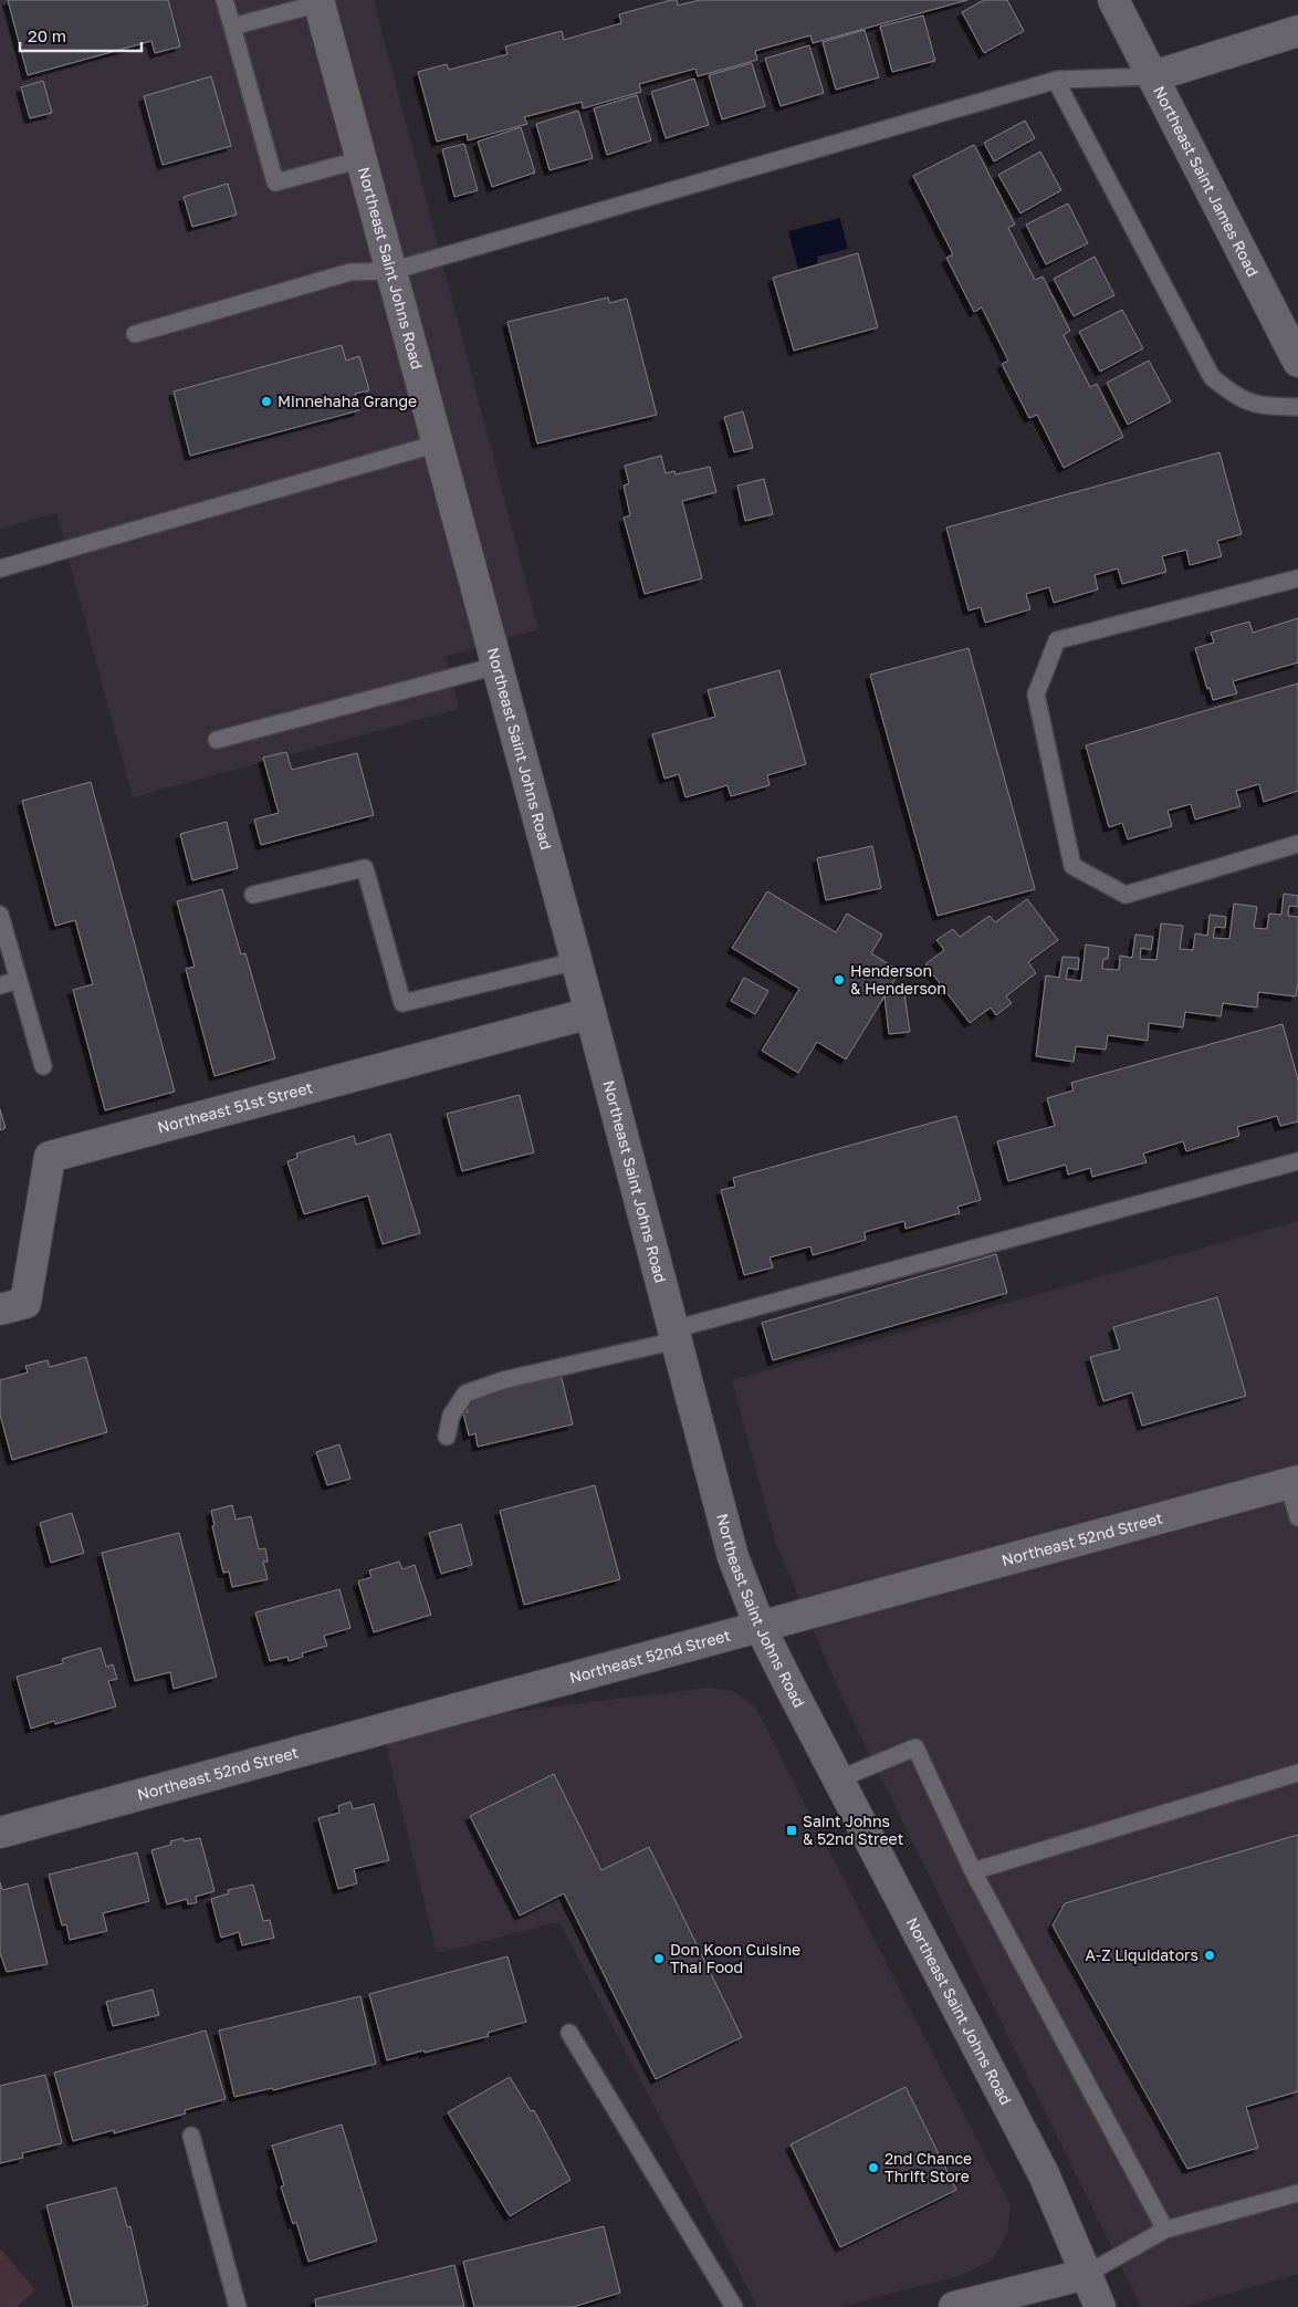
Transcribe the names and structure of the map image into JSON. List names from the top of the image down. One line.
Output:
{"streets":{"main road":["Northeast Saint James Road","Northeast Saint Johns Road","Northeast 51st Street","Northeast 52nd Street"]},"crossings":[["Northeast Saint Johns Road","Northeast 51st Street"],["Northeast Saint Johns Road","Northeast 52nd Street"]],"places":{"other":["Minnehaha Grange","Henderson & Henderson","A-Z Liquidators","Don Koon Cuisine Thai Food","2nd Chance Thrift Store"],"transit":["Saint Johns & 52nd Street"]},"scale_bar":"20 m"}
